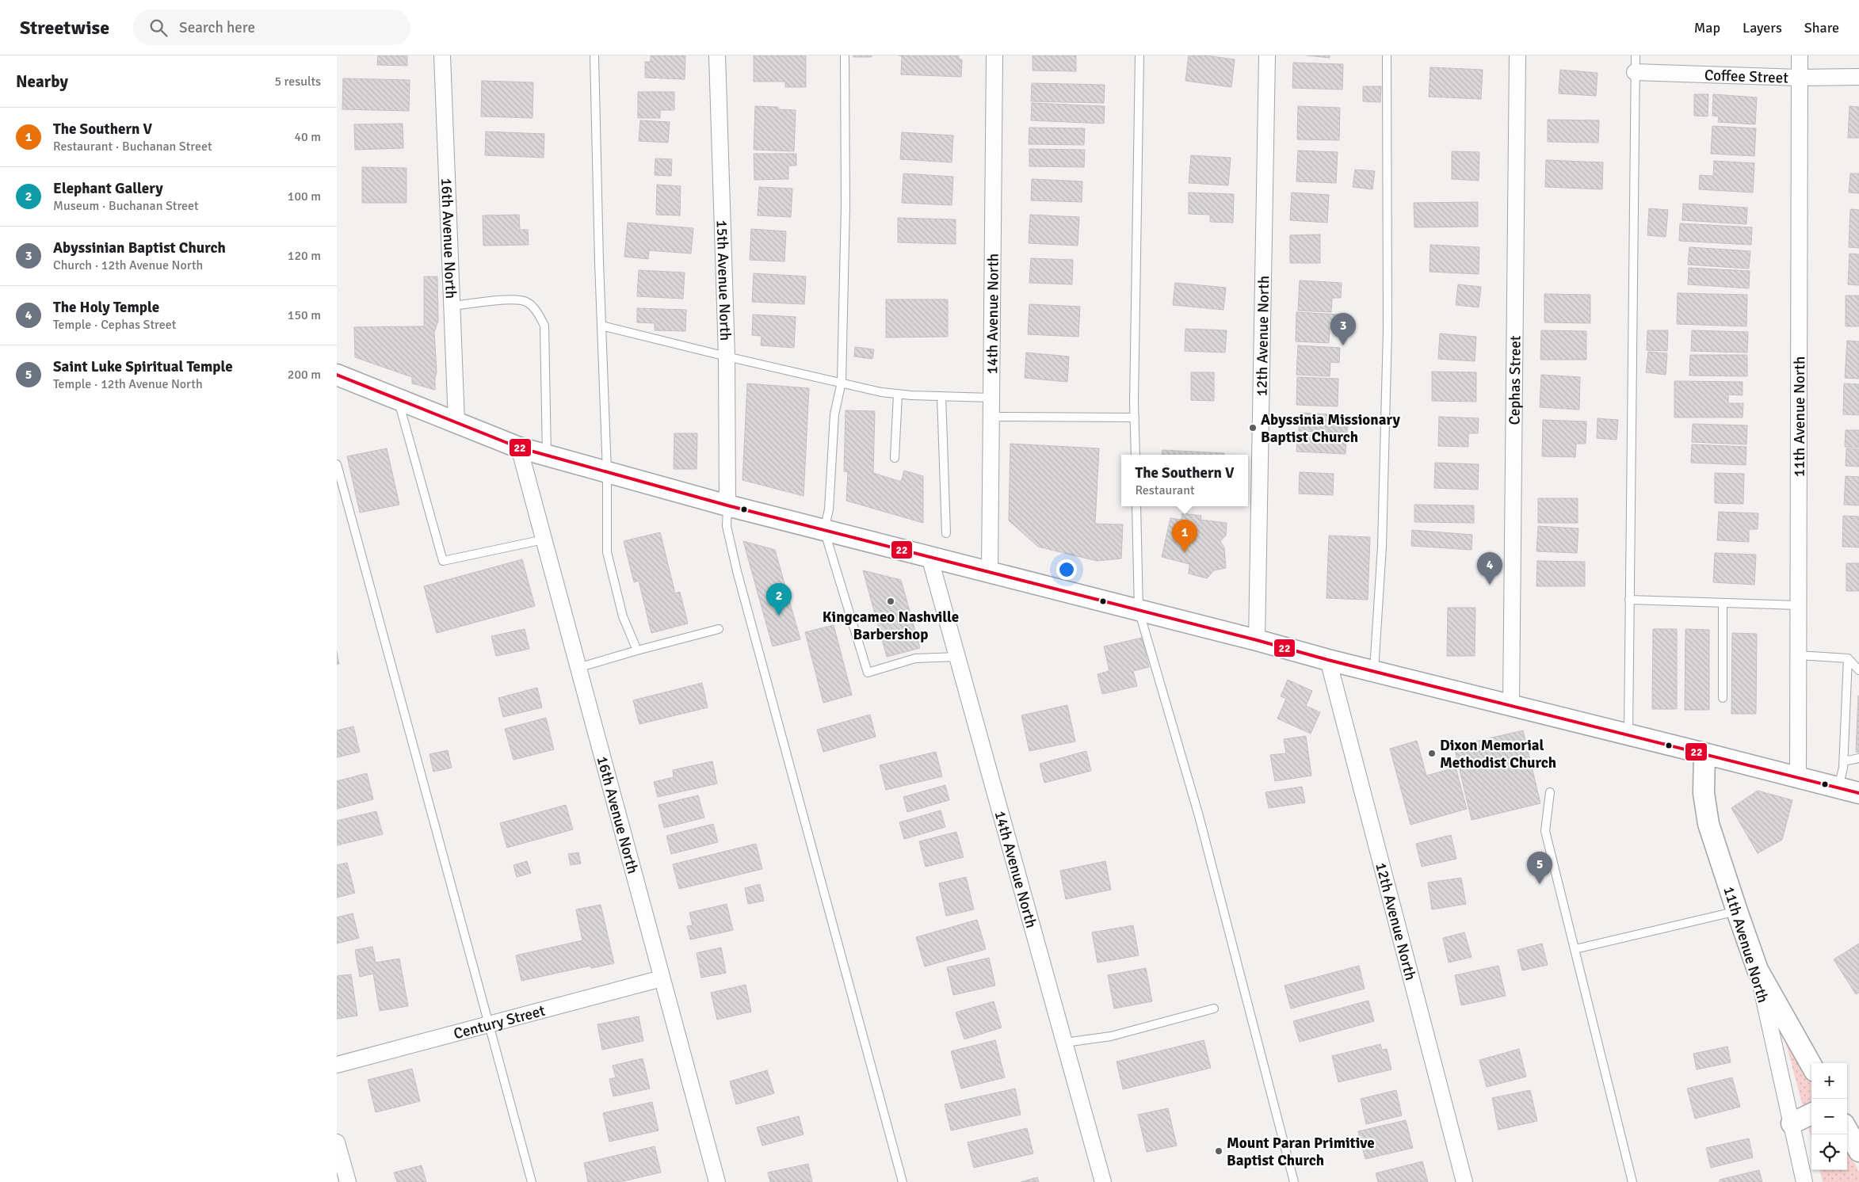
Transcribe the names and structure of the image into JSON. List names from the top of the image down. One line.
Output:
{"streets":{"street":["Coffee Street","16th Avenue North","15th Avenue North","14th Avenue North","12th Avenue North","Cephas Street","11th Avenue North","Century Street"]},"crossings":[["Coffee Street","11th Avenue North"],["16th Avenue North","Century Street"]],"places":["Abyssinia Missionary Baptist Church","Kingcameo Nashville Barbershop","Dixon Memorial Methodist Church","Mount Paran Primitive Baptist Church"],"lines":["transit line 22"],"page":{"header":"Streetwise","search":"Search here","nav":["Map","Layers","Share"],"heading":["Nearby","5 results"],"list":[{"mark":"1","name":"The Southern V","note":"Restaurant · Buchanan Street","value":"40 m"},{"mark":"2","name":"Elephant Gallery","note":"Museum · Buchanan Street","value":"100 m"},{"mark":"3","name":"Abyssinian Baptist Church","note":"Church · 12th Avenue North","value":"120 m"},{"mark":"4","name":"The Holy Temple","note":"Temple · Cephas Street","value":"150 m"},{"mark":"5","name":"Saint Luke Spiritual Temple","note":"Temple · 12th Avenue North","value":"200 m"}],"pins":["3","1","4","2","5"],"popup":["The Southern V","Restaurant"],"map_buttons":["+","−"]}}
